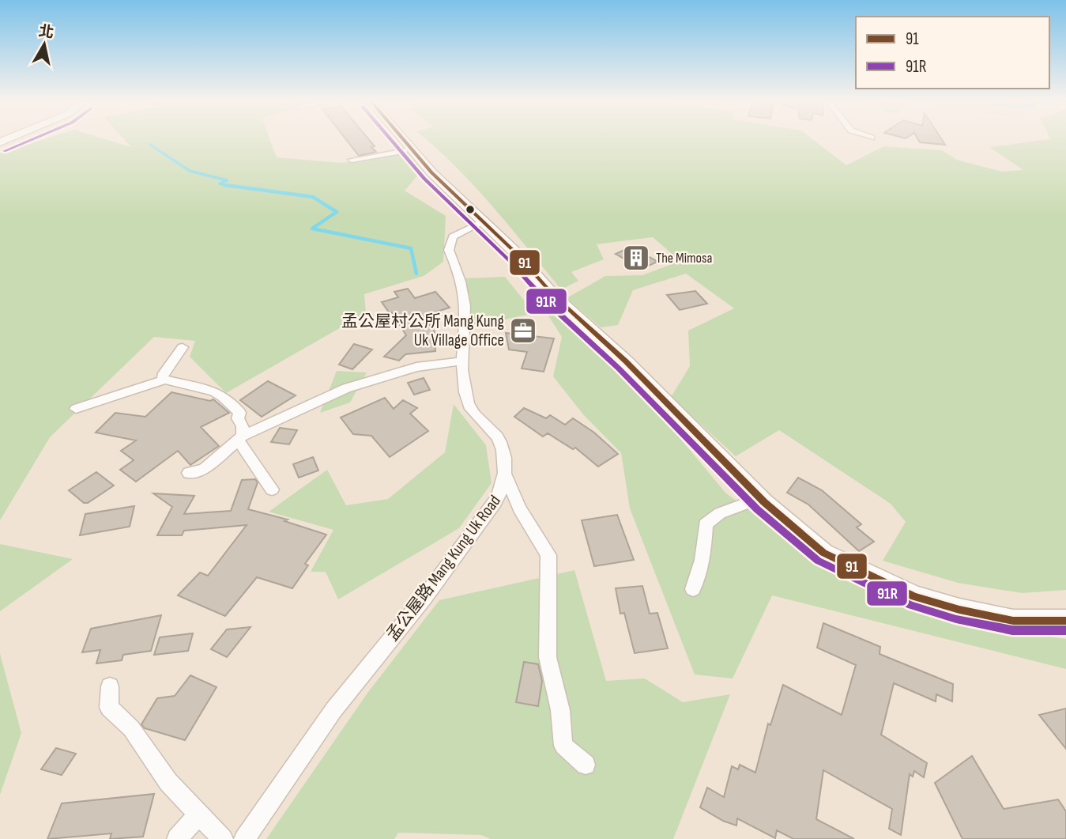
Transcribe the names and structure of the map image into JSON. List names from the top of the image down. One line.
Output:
{"streets":{"street":["孟公屋路 Mang Kung Uk Road"]},"places":{"building":["The Mimosa"],"office":["孟公屋村公所 Mang Kung Uk Village Office"]},"lines":["transit line 91","transit line 91R"],"legend":["91","91R"],"north":"top"}
